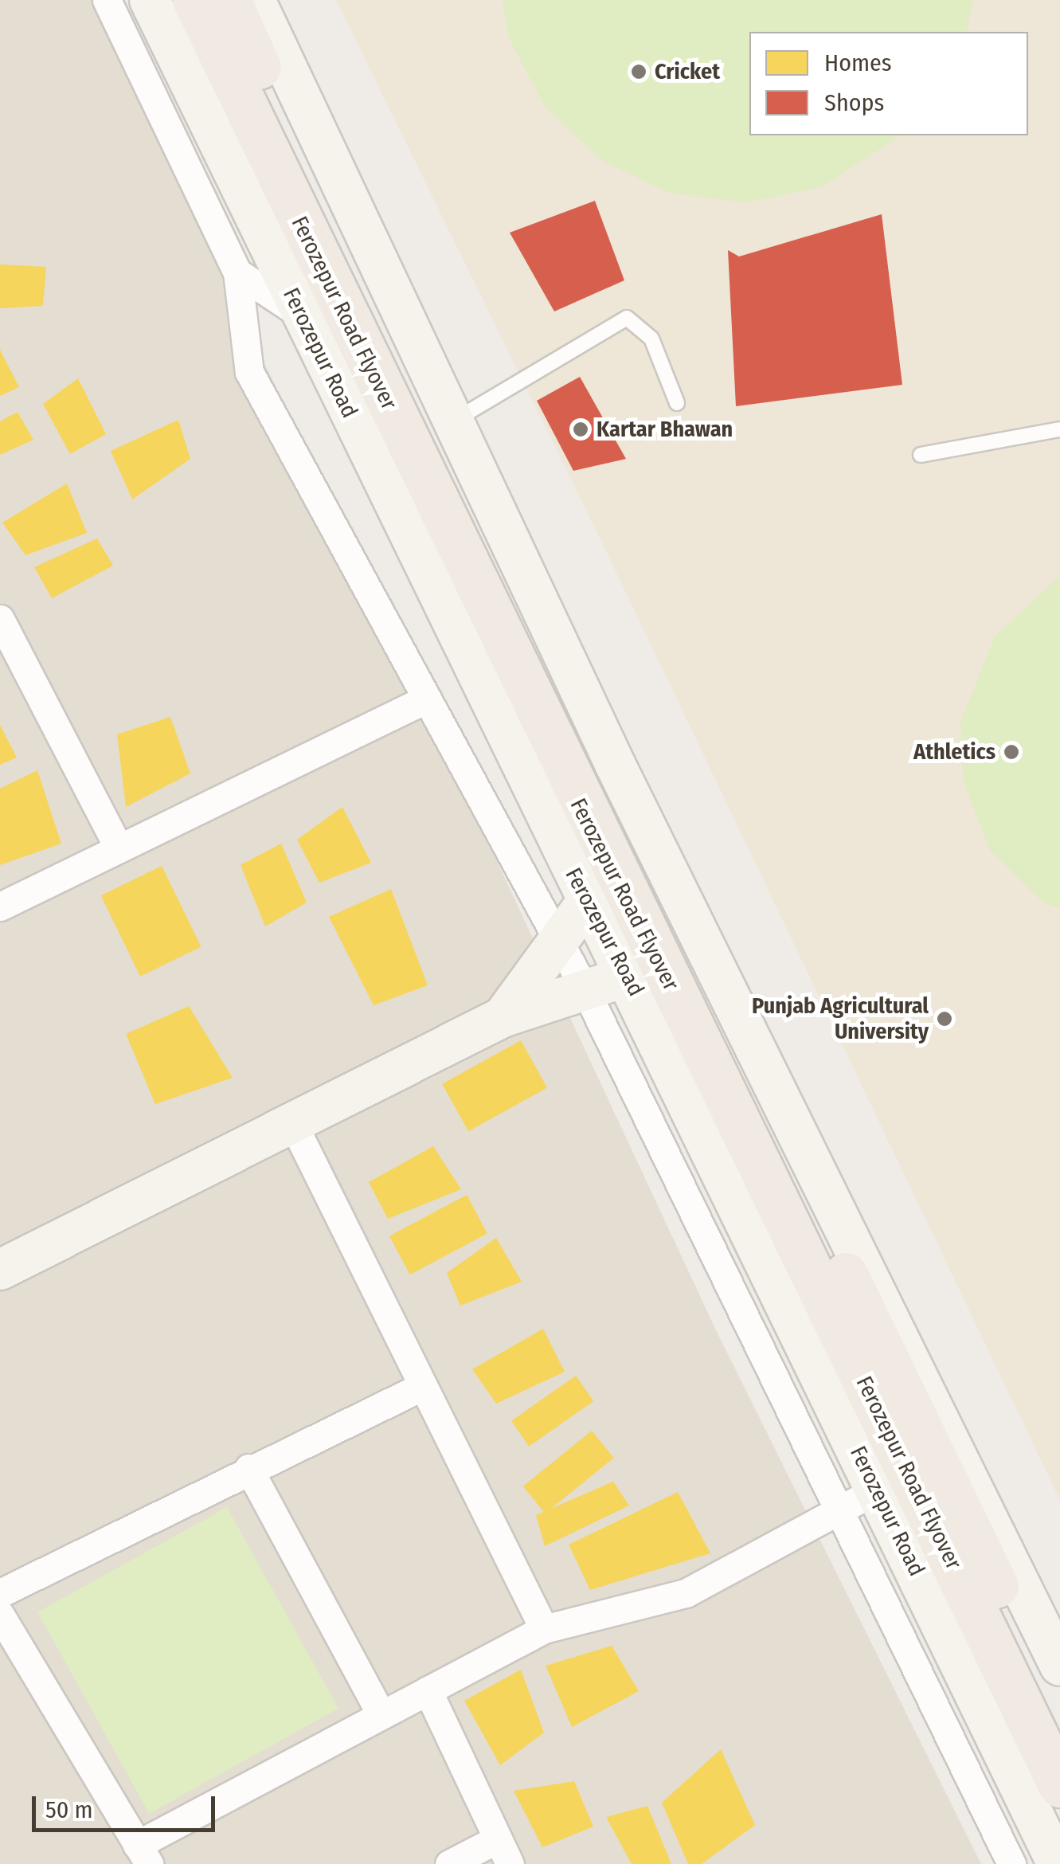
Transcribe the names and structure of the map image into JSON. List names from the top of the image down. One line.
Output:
{"streets":{"main road":["Ferozepur Road Flyover","Ferozepur Road"]},"places":["Cricket","Kartar Bhawan","Athletics","Punjab Agricultural University"],"legend":["Homes","Shops"],"scale_bar":"50 m"}
